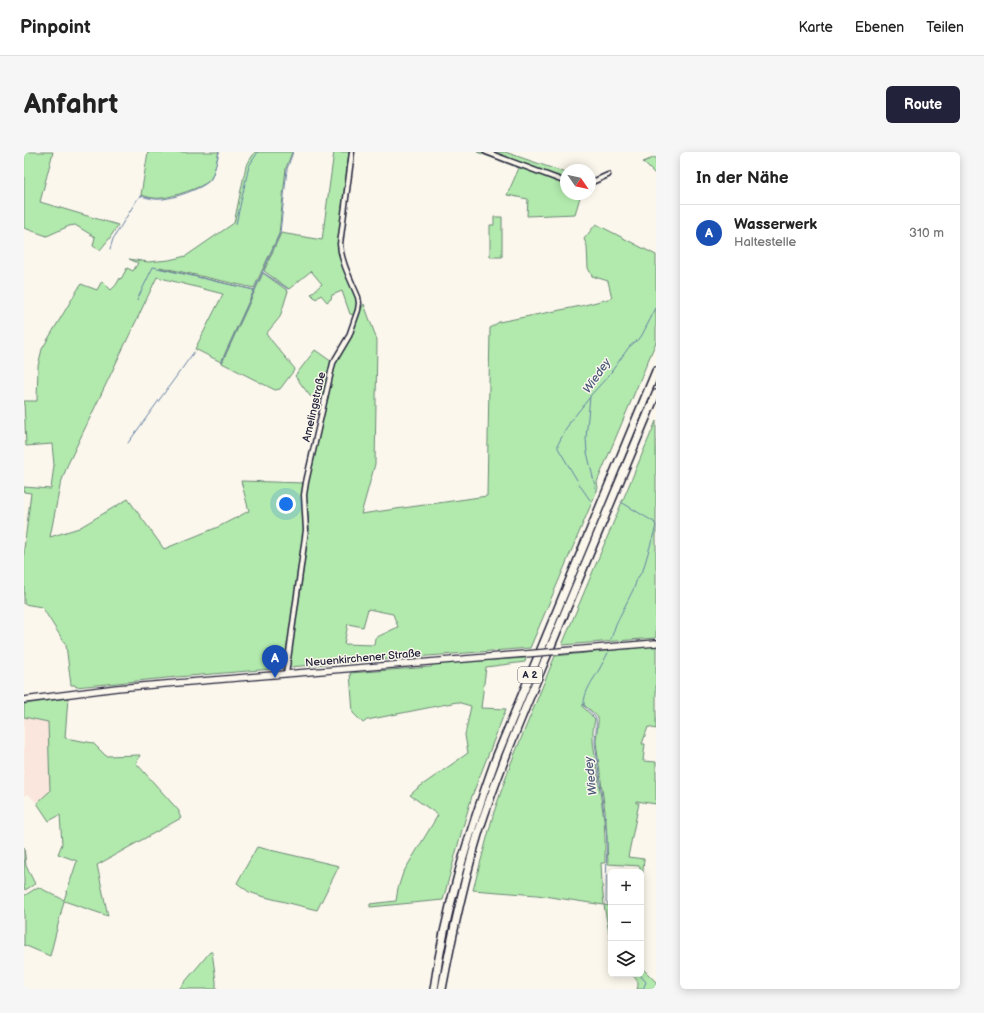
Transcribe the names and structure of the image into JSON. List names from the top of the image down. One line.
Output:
{"streets":{"highway":["A 2"],"main road":["Neuenkirchener Straße"],"street":["Amelingstraße"]},"crossings":[["Amelingstraße","Neuenkirchener Straße"]],"water":["Wiedey"],"north":"bottom right","page":{"header":"Pinpoint","nav":["Karte","Ebenen","Teilen"],"buttons":"Route","title":"Anfahrt","heading":"In der Nähe","list":[{"mark":"A","name":"Wasserwerk","note":"Haltestelle","value":"310 m"}],"pins":"A","map_buttons":["+","−"]}}
